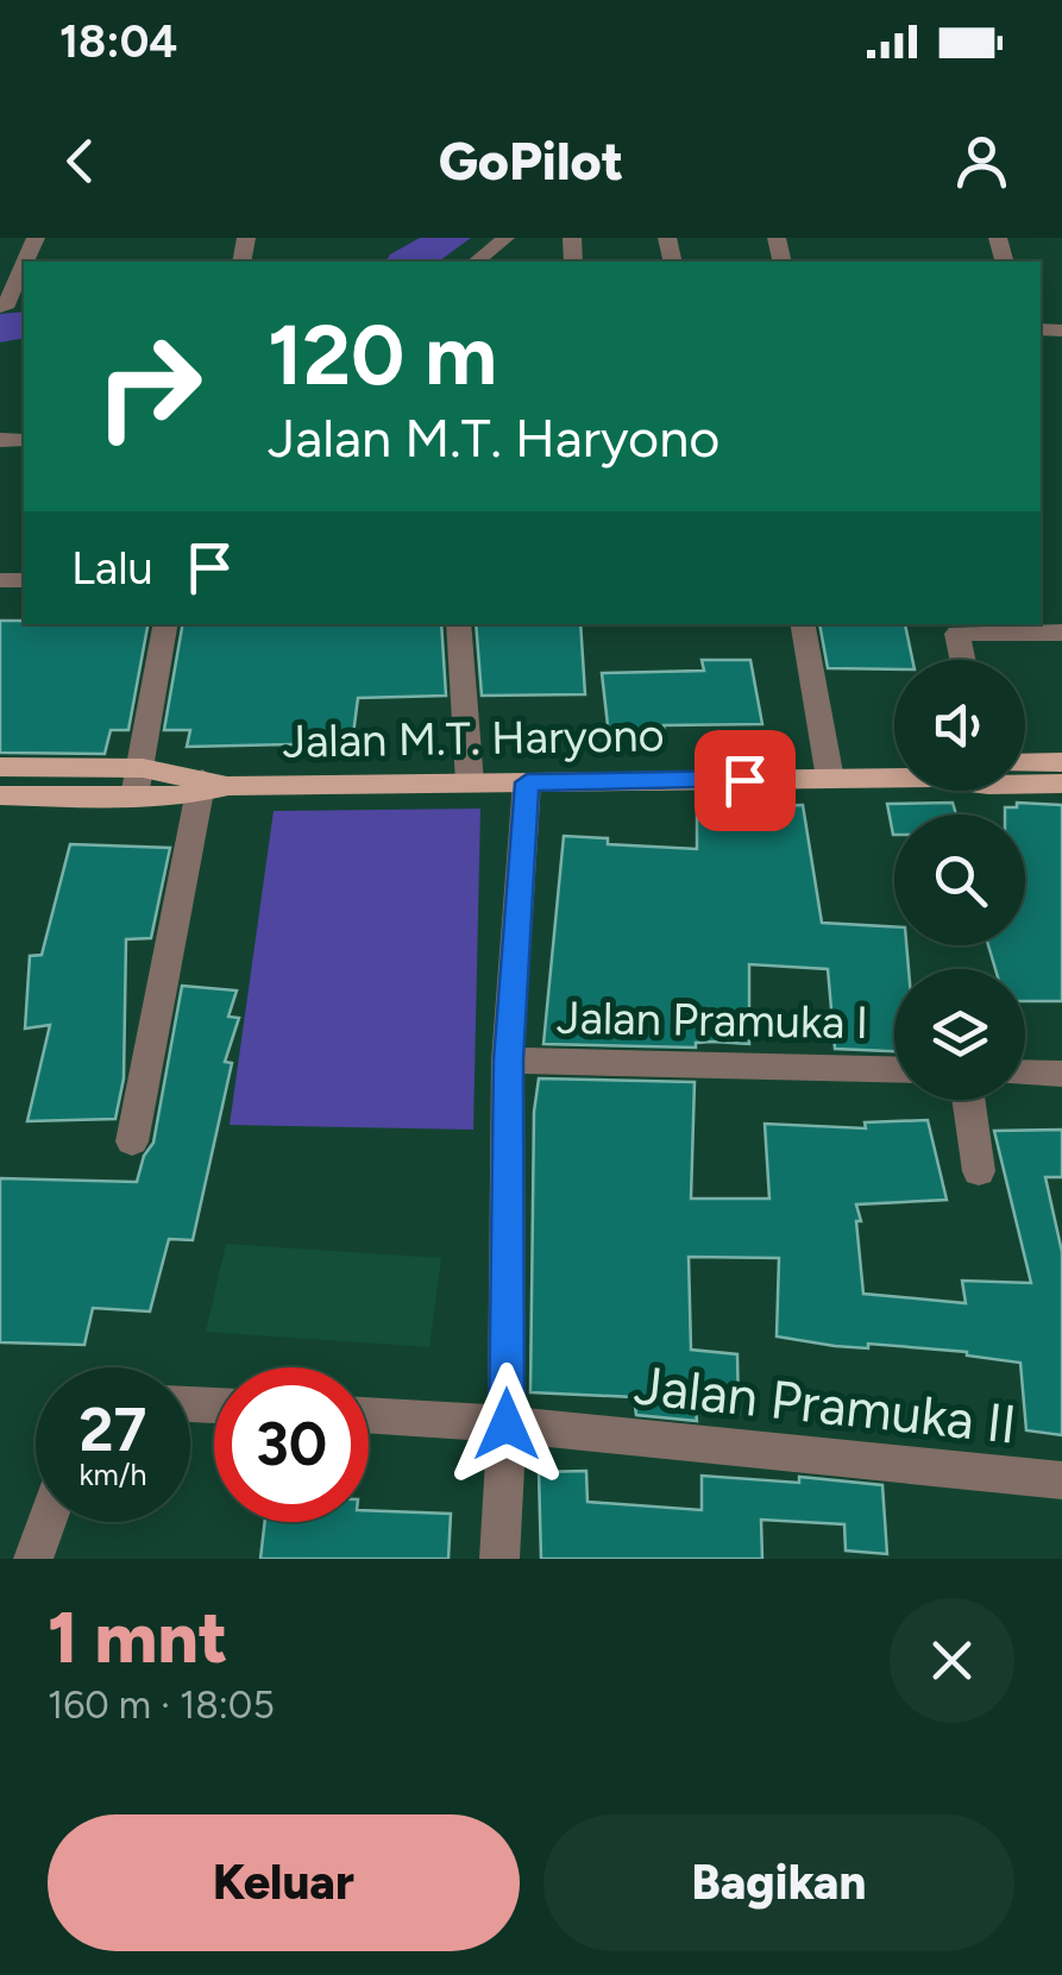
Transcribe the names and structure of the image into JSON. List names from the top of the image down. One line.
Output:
{"streets":{"main road":["Jalan M.T. Haryono"],"street":["Jalan Pramuka I","Jalan Pramuka II"]},"page":{"status":"18:04","header":"GoPilot","turn":["120 m","Jalan M.T. Haryono"],"then":"Lalu","speed":"27 km/h","limit":"30","heading":["1 mnt","160 m · 18:05"],"buttons":["Keluar","Bagikan"]}}
